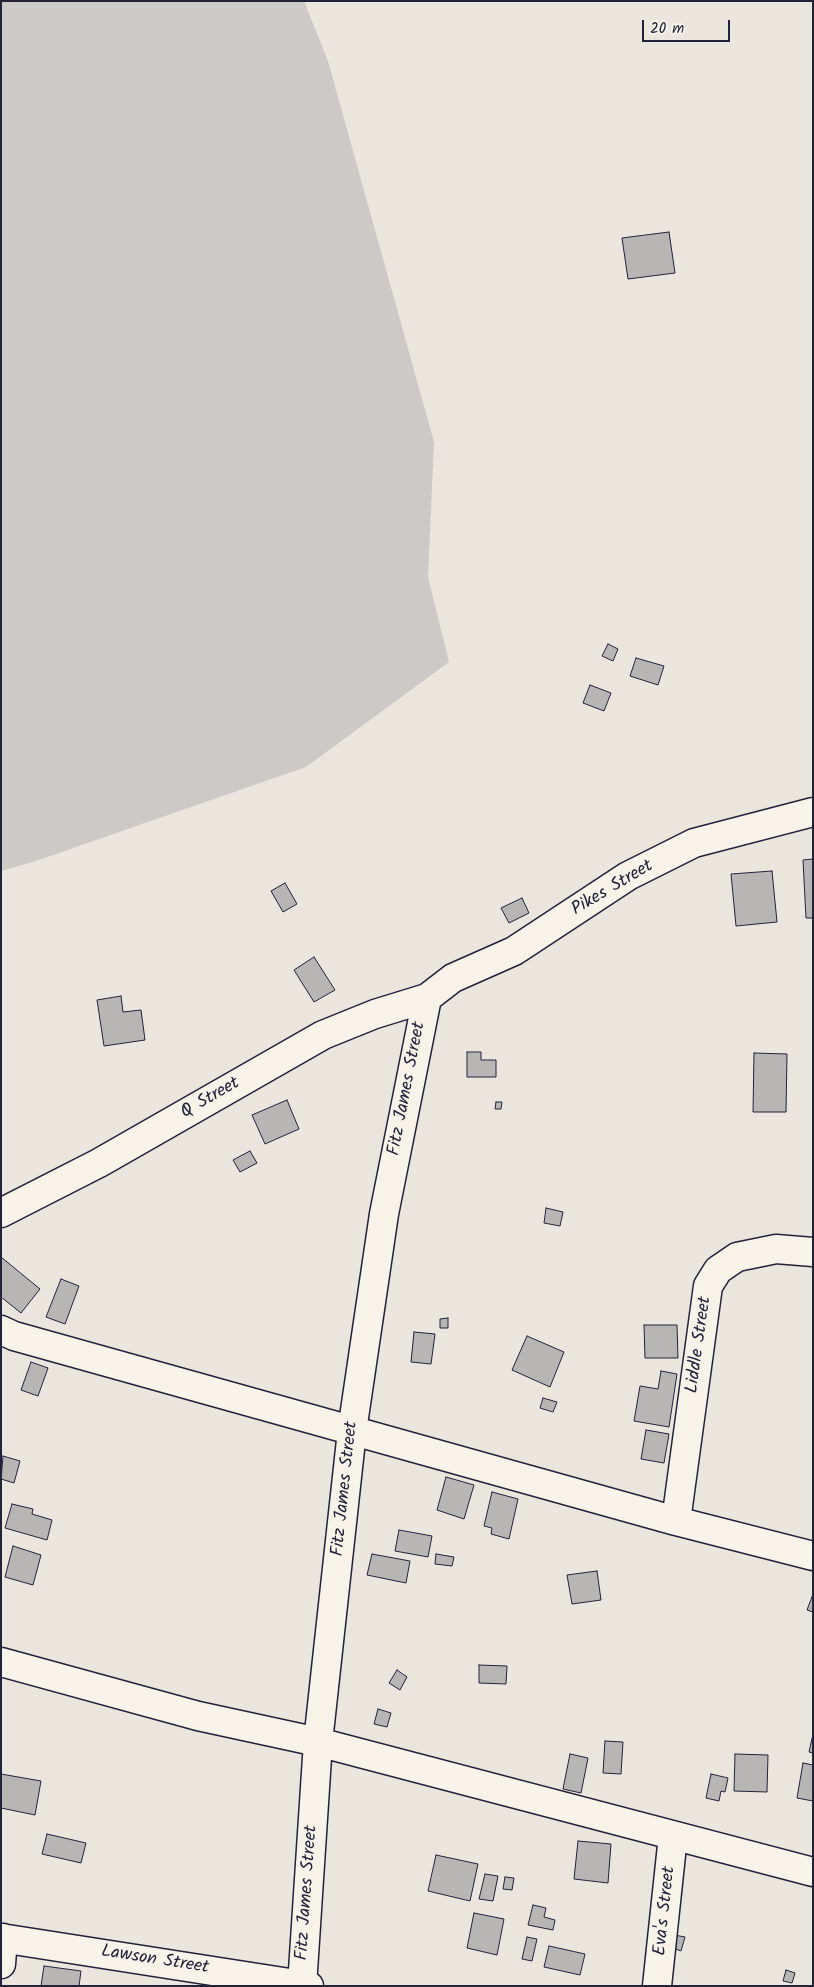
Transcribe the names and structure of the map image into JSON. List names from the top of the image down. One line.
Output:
{"streets":{"street":["Pikes Street","Fitz James Street","Q Street","Liddle Street","Eva's Street","Lawson Street"]},"crossings":[["Pikes Street","Fitz James Street"],["Pikes Street","Q Street"],["Fitz James Street","Q Street"],["Fitz James Street","Lawson Street"]],"scale_bar":"20 m"}
